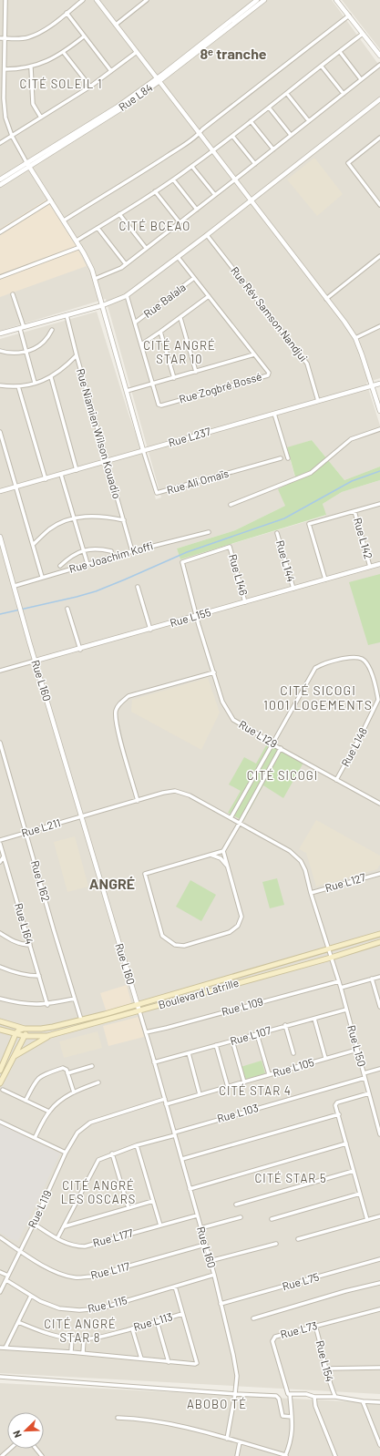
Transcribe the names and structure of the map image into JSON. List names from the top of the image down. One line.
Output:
{"streets":{"main road":["Boulevard Latrille"],"street":["Rue L84","Rue Balala","Rue Rév Samson Nandjui","Rue Zogbré Bossé","Rue Niamien Wilson Kouadio","Rue L237","Rue Ali Omaïs","Rue L142","Rue Joachim Koffi","Rue L144","Rue L146","Rue L155","Rue L160","Rue L129","Rue L148","Rue L211","Rue L162","Rue L127","Rue L164","Rue L109","Rue L107","Rue L150","Rue L105","Rue L103","Rue L119","Rue L177","Rue L117","Rue L75","Rue L115","Rue L113","Rue L73","Rue L154"]},"crossings":[["Rue Balala","Rue Zogbré Bossé"],["Rue Rév Samson Nandjui","Rue L237"],["Rue Niamien Wilson Kouadio","Rue L237"],["Rue Niamien Wilson Kouadio","Rue Joachim Koffi"],["Rue L237","Rue Ali Omaïs"],["Rue L142","Rue L155"],["Rue Joachim Koffi","Rue L160"],["Rue L144","Rue L155"],["Rue L146","Rue L155"],["Rue L146","Rue L129"],["Rue L155","Rue L160"],["Rue L155","Rue L129"],["Rue L160","Rue L211"],["Rue L160","Boulevard Latrille"],["Rue L160","Rue L109"],["Rue L160","Rue L107"],["Rue L160","Rue L105"],["Rue L160","Rue L103"],["Rue L160","Rue L119"],["Rue L160","Rue L177"],["Rue L160","Rue L117"],["Rue L160","Rue L75"],["Rue L160","Rue L115"],["Rue L129","Rue L148"],["Rue L148","Rue L211"],["Rue L211","Rue L162"],["Rue L211","Rue L150"],["Rue L162","Boulevard Latrille"],["Rue L127","Rue L150"],["Boulevard Latrille","Rue L150"],["Rue L109","Rue L150"],["Rue L107","Rue L150"],["Rue L150","Rue L105"],["Rue L150","Rue L103"],["Rue L103","Rue L177"],["Rue L119","Rue L177"],["Rue L119","Rue L117"],["Rue L119","Rue L115"],["Rue L73","Rue L154"]],"districts":["8ᵉ tranche","CITÉ SOLEIL 1","CITÉ BCEAO","CITÉ ANGRÉ STAR 10","CITÉ SICOGI 1001 LOGEMENTS","CITÉ SICOGI","ANGRÉ","CITÉ STAR 4","CITÉ STAR 5","CITÉ ANGRÉ LES OSCARS","CITÉ ANGRÉ STAR 8","ABOBO TÉ"],"north":"bottom left"}
